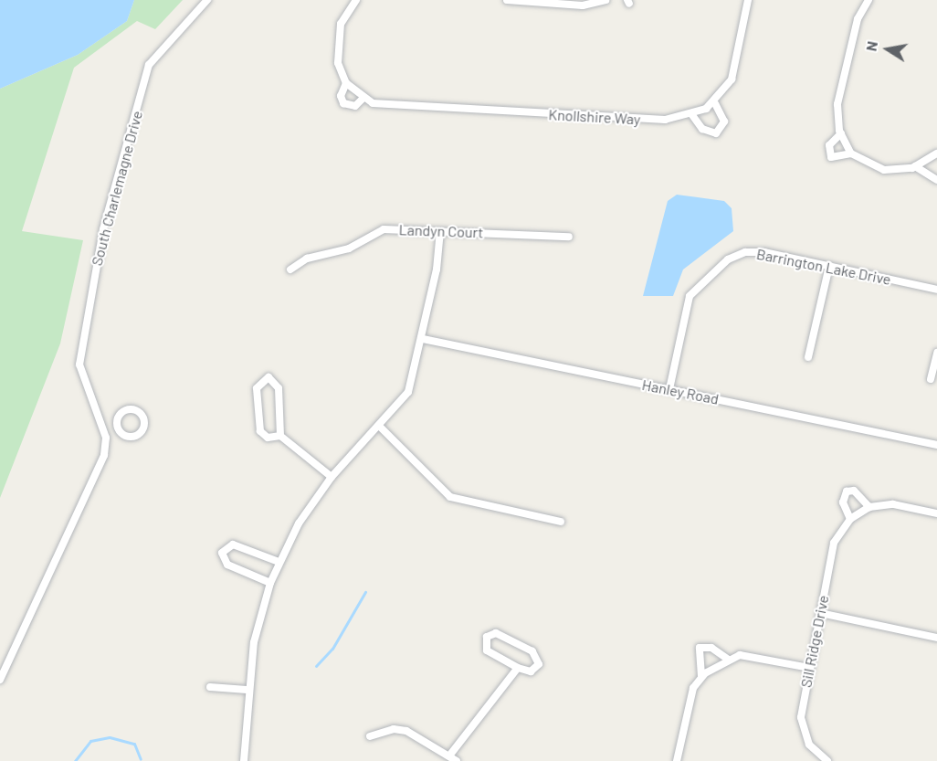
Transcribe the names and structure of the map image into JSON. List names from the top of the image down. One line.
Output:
{"streets":{"street":["Knollshire Way","South Charlemagne Drive","Landyn Court","Barrington Lake Drive","Hanley Road","Sill Ridge Drive"]},"crossings":[["Barrington Lake Drive","Hanley Road"]],"north":"left"}
